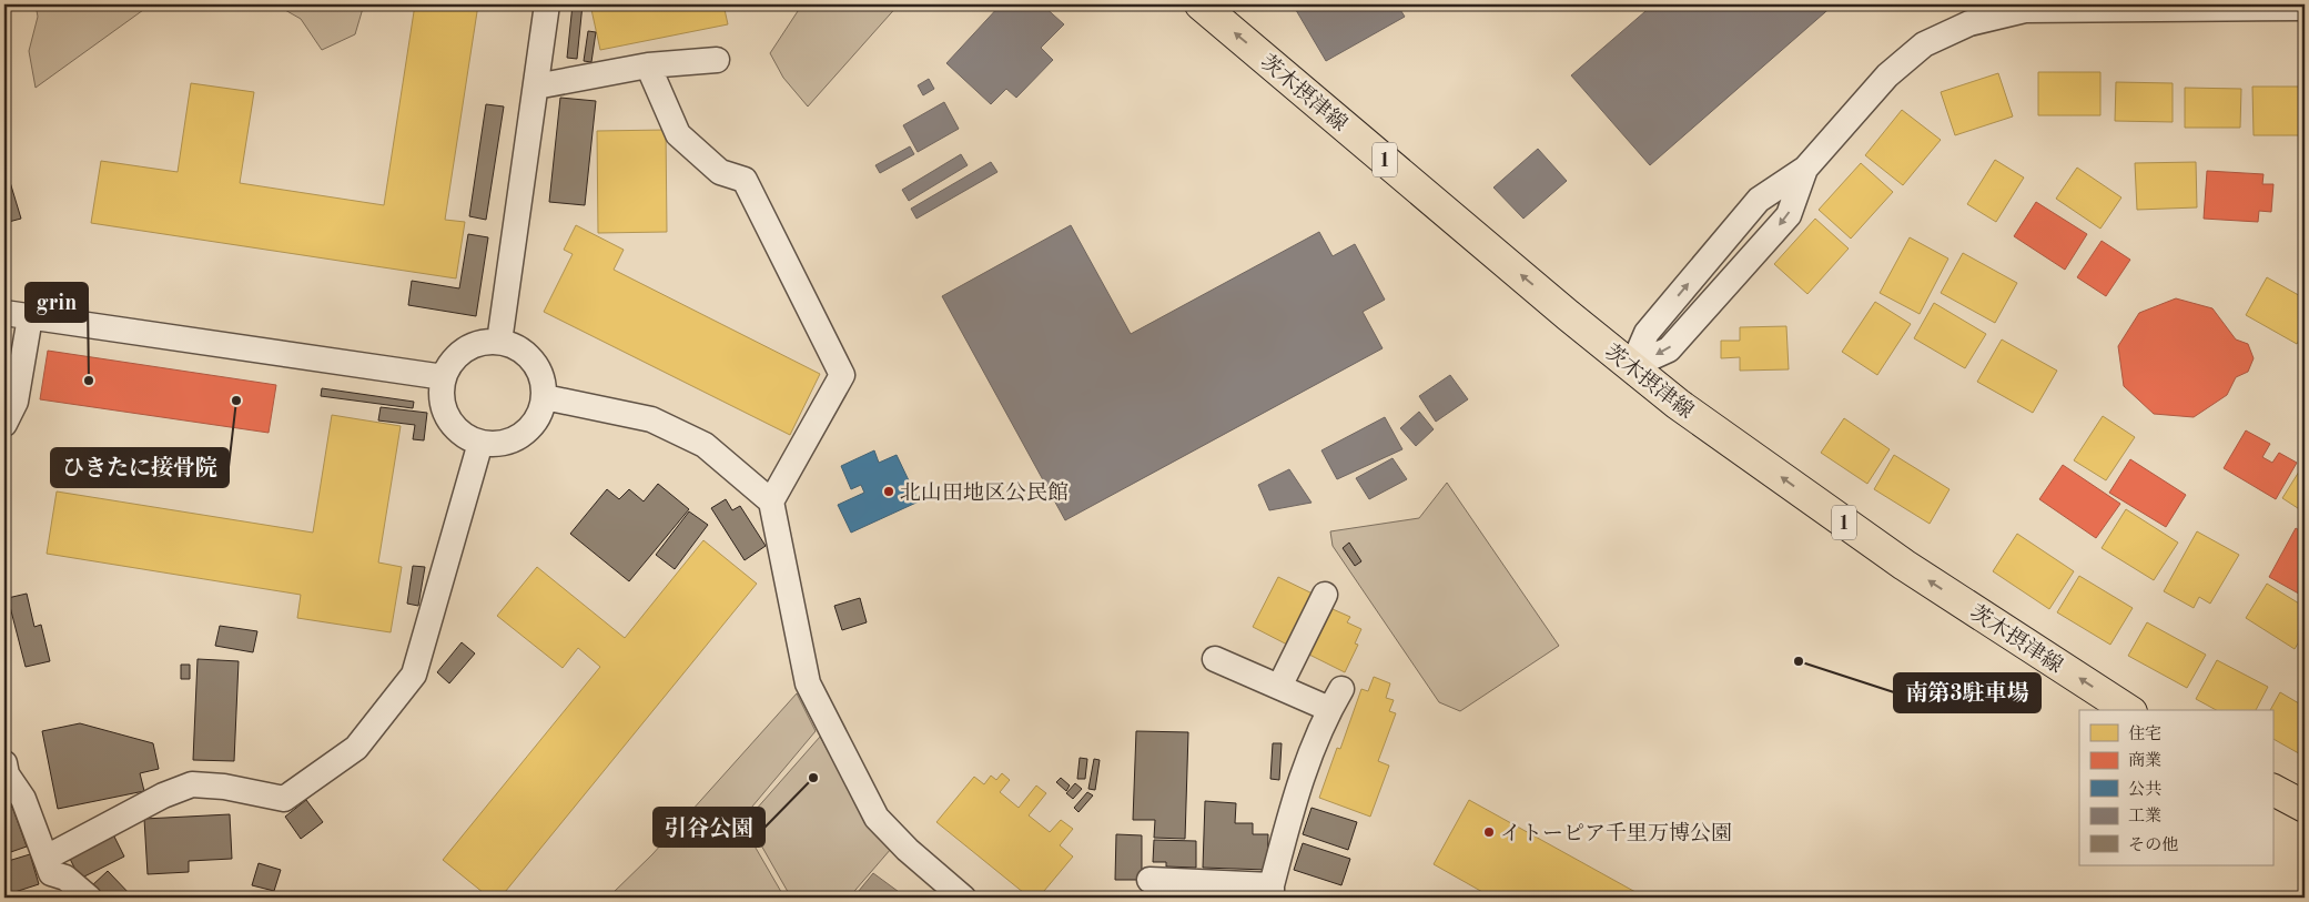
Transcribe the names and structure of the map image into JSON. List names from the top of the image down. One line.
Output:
{"streets":{"main road":["茨木摂津線","1"]},"one_way":["茨木摂津線"],"places":["grin","ひきたに接骨院","北山田地区公民館","南第3駐車場","引谷公園","イトーピア千里万博公園"],"legend":["住宅","商業","公共","工業","その他"]}
